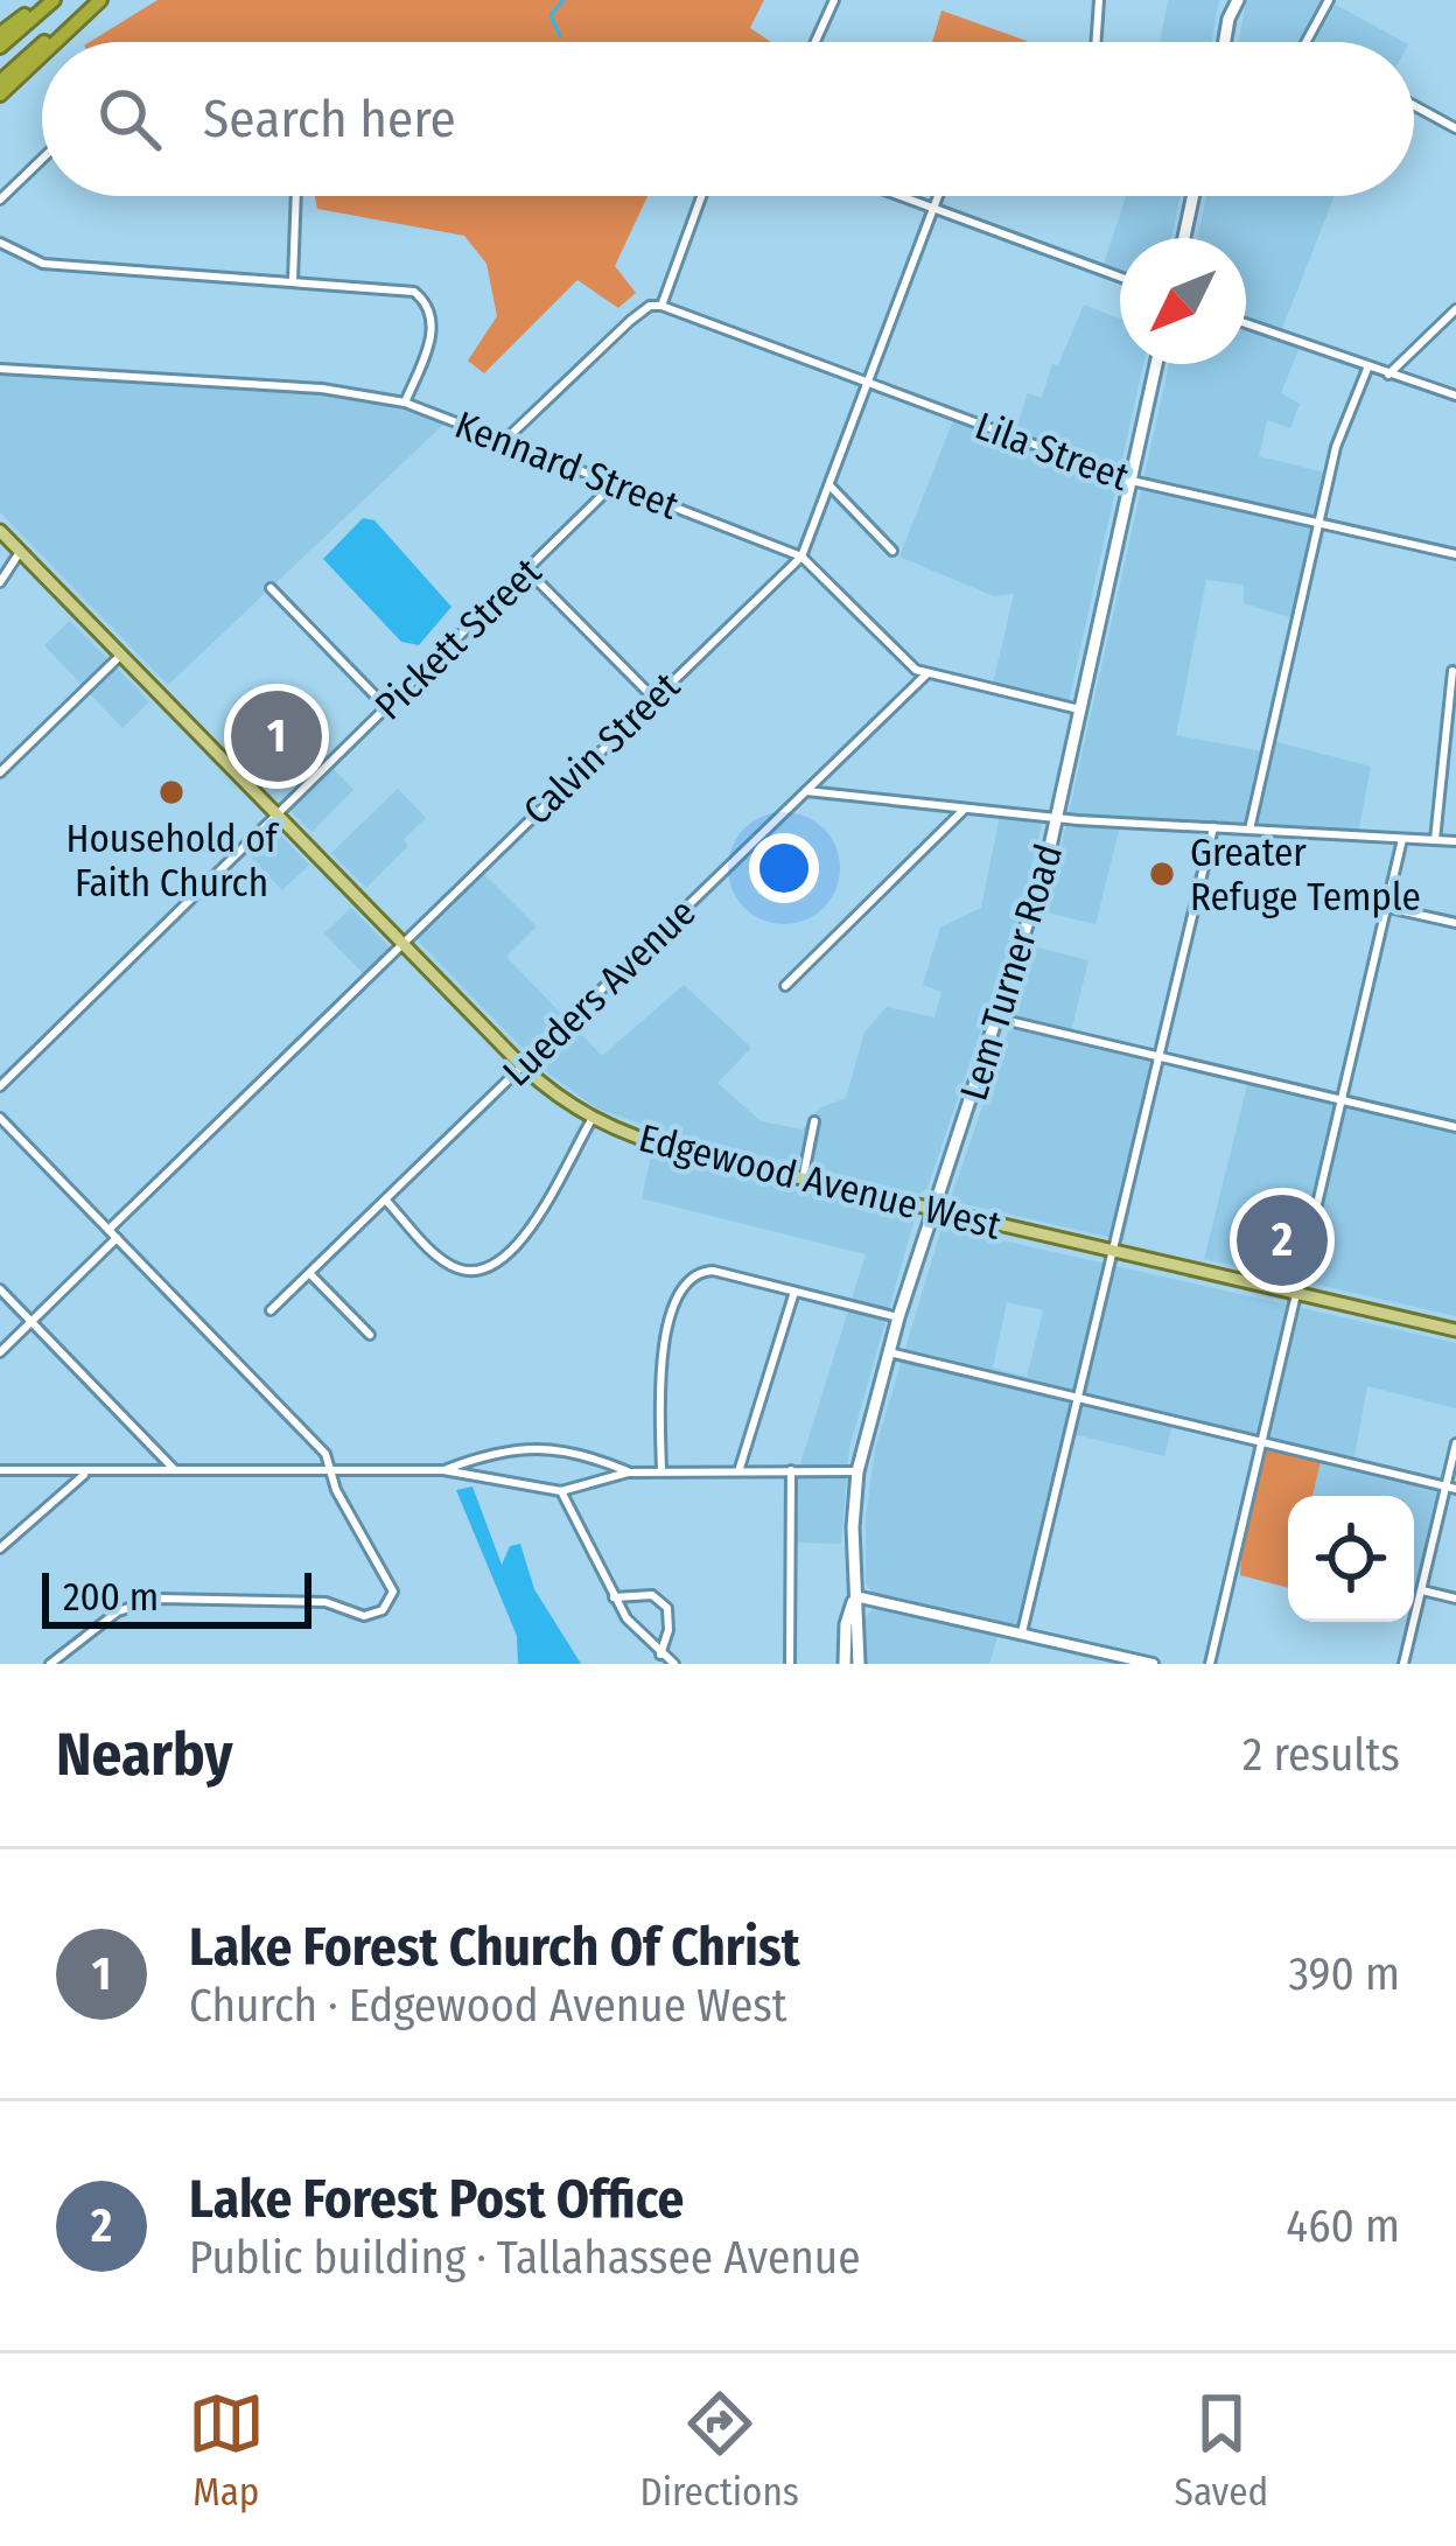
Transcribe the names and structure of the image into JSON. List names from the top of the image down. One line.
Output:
{"streets":{"main road":["Lem Turner Road","Edgewood Avenue West"],"street":["Lila Street","Kennard Street","Pickett Street","Calvin Street","Lueders Avenue"]},"crossings":[["Lila Street","Calvin Street"],["Lila Street","Lem Turner Road"],["Kennard Street","Pickett Street"],["Kennard Street","Calvin Street"],["Kennard Street","Lem Turner Road"],["Kennard Street","Lueders Avenue"],["Pickett Street","Edgewood Avenue West"],["Calvin Street","Edgewood Avenue West"],["Lem Turner Road","Edgewood Avenue West"],["Lueders Avenue","Edgewood Avenue West"]],"places":["Household of Faith Church","Greater Refuge Temple"],"scale_bar":"200 m","north":"bottom left","page":{"search":"Search here","pins":["1","2"],"scale":"200 m","heading":["Nearby","2 results"],"list":[{"mark":"1","name":"Lake Forest Church Of Christ","note":"Church · Edgewood Avenue West","value":"390 m"},{"mark":"2","name":"Lake Forest Post Office","note":"Public building · Tallahassee Avenue","value":"460 m"}],"nav":["Map","Directions","Saved"]}}
